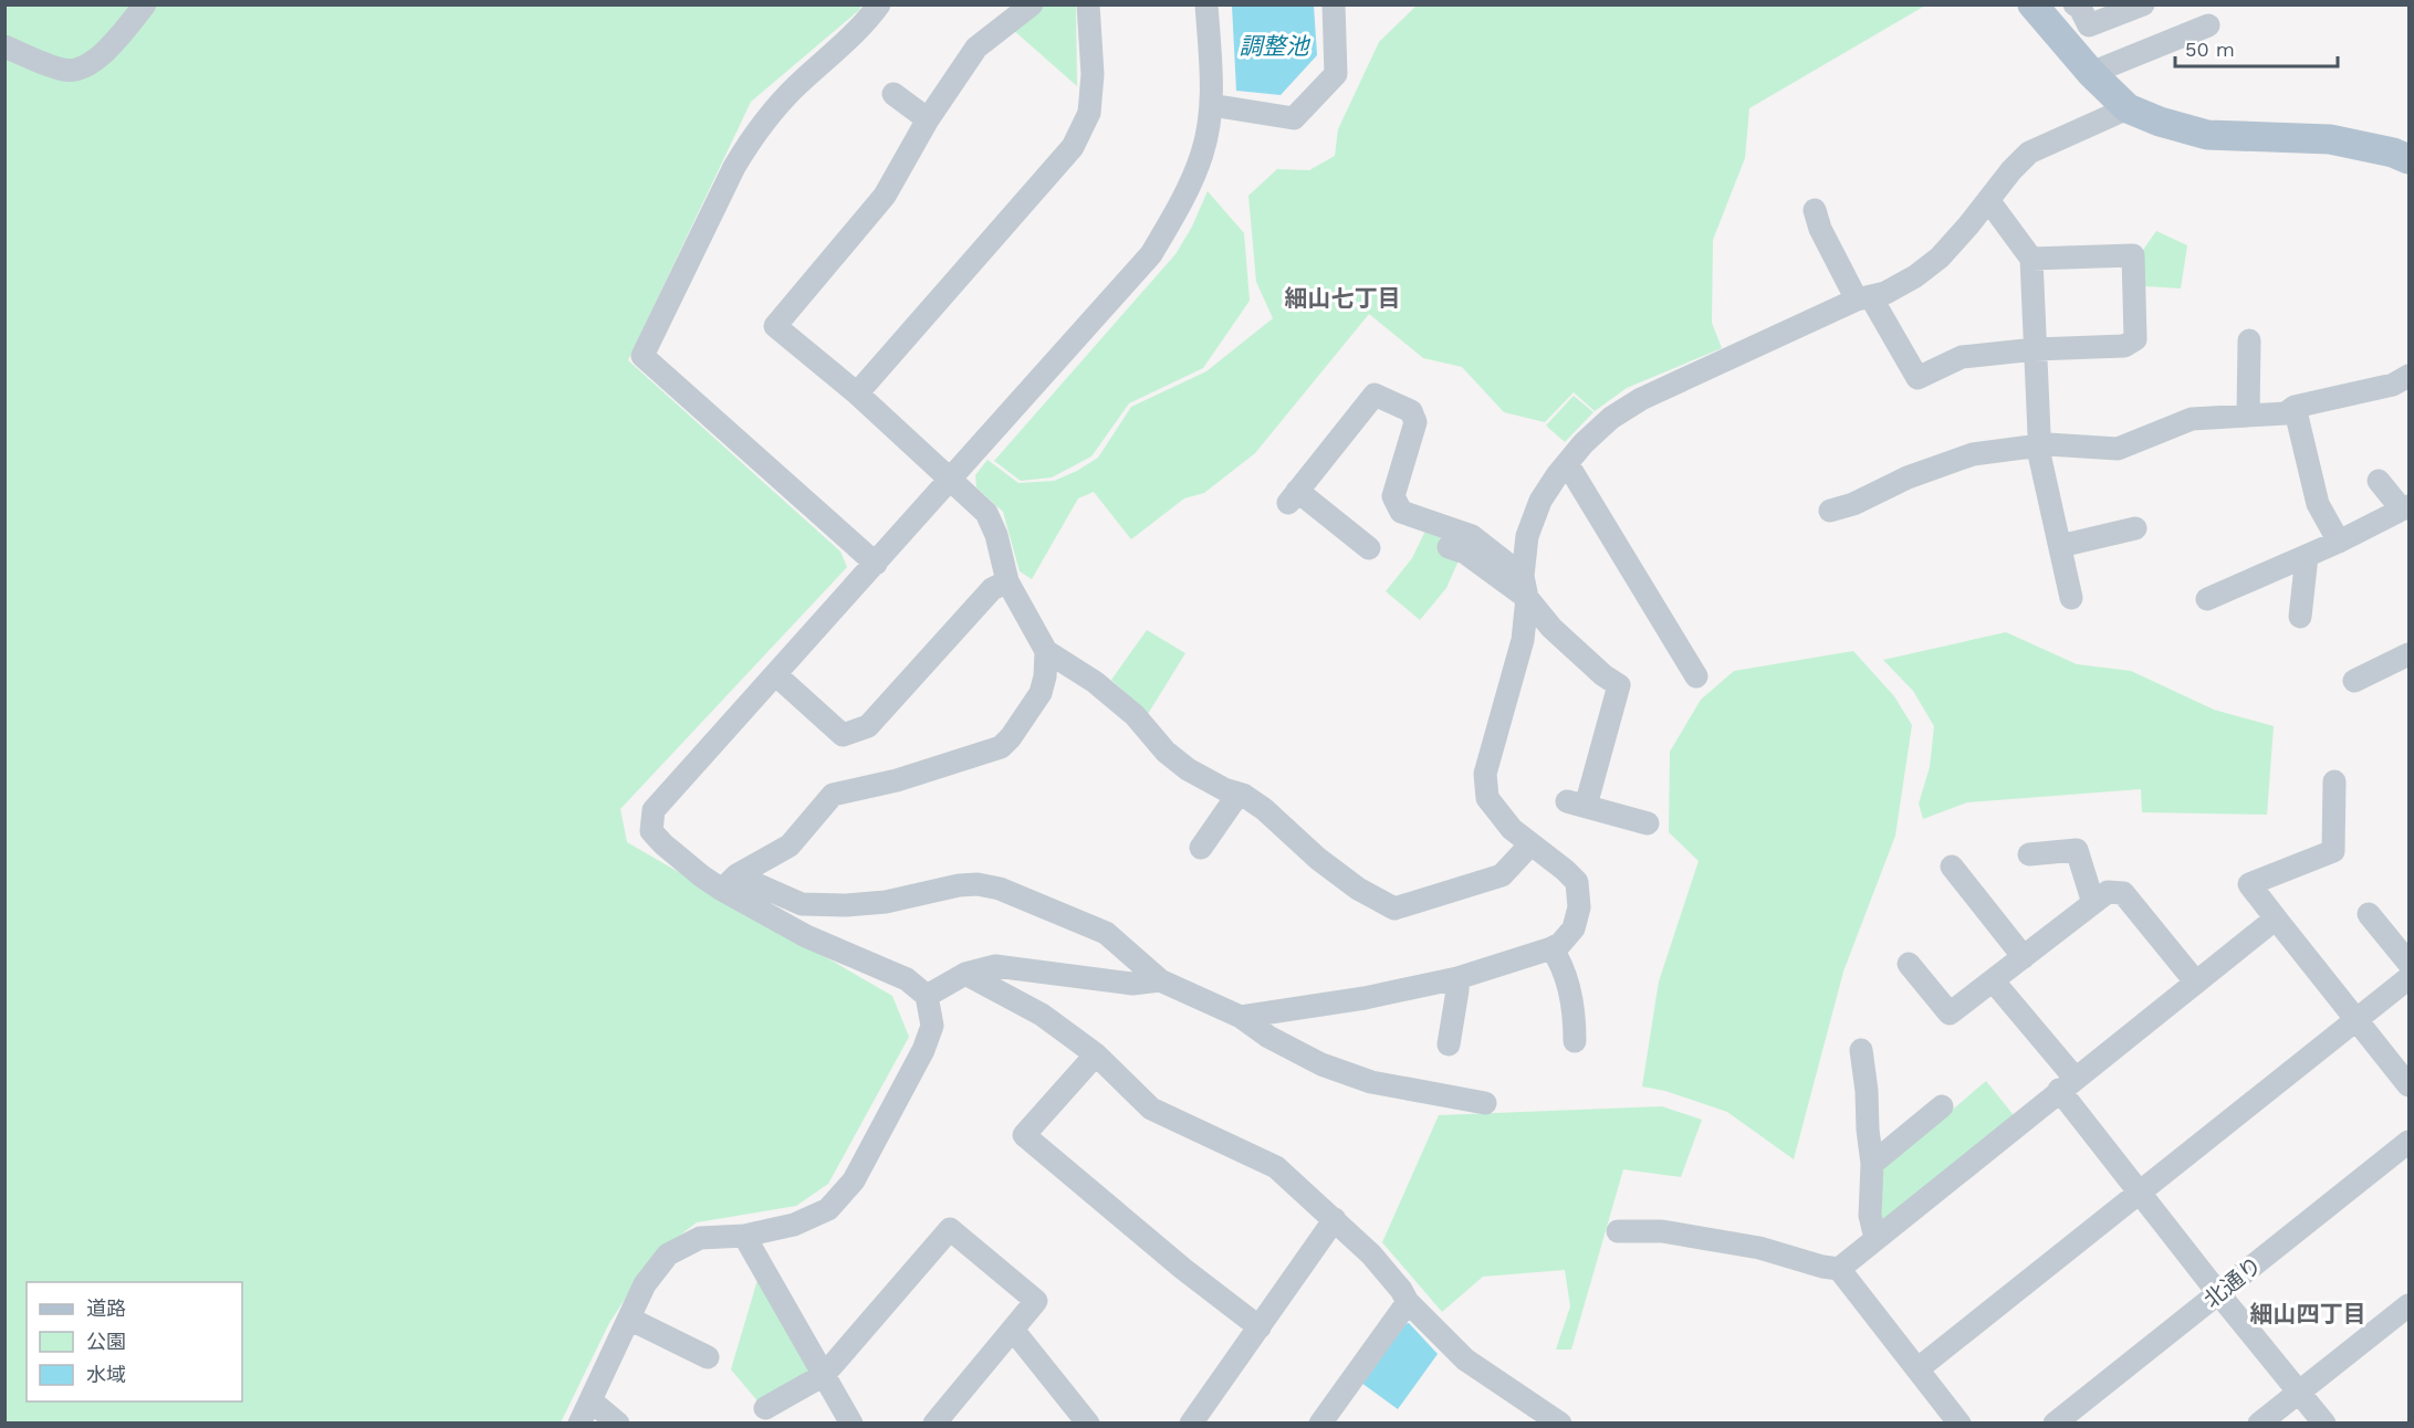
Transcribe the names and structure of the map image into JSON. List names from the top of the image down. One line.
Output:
{"streets":{"street":["北通り"]},"districts":["細山七丁目","細山四丁目"],"water":["調整池"],"legend":["道路","公園","水域"],"scale_bar":"50 m"}
